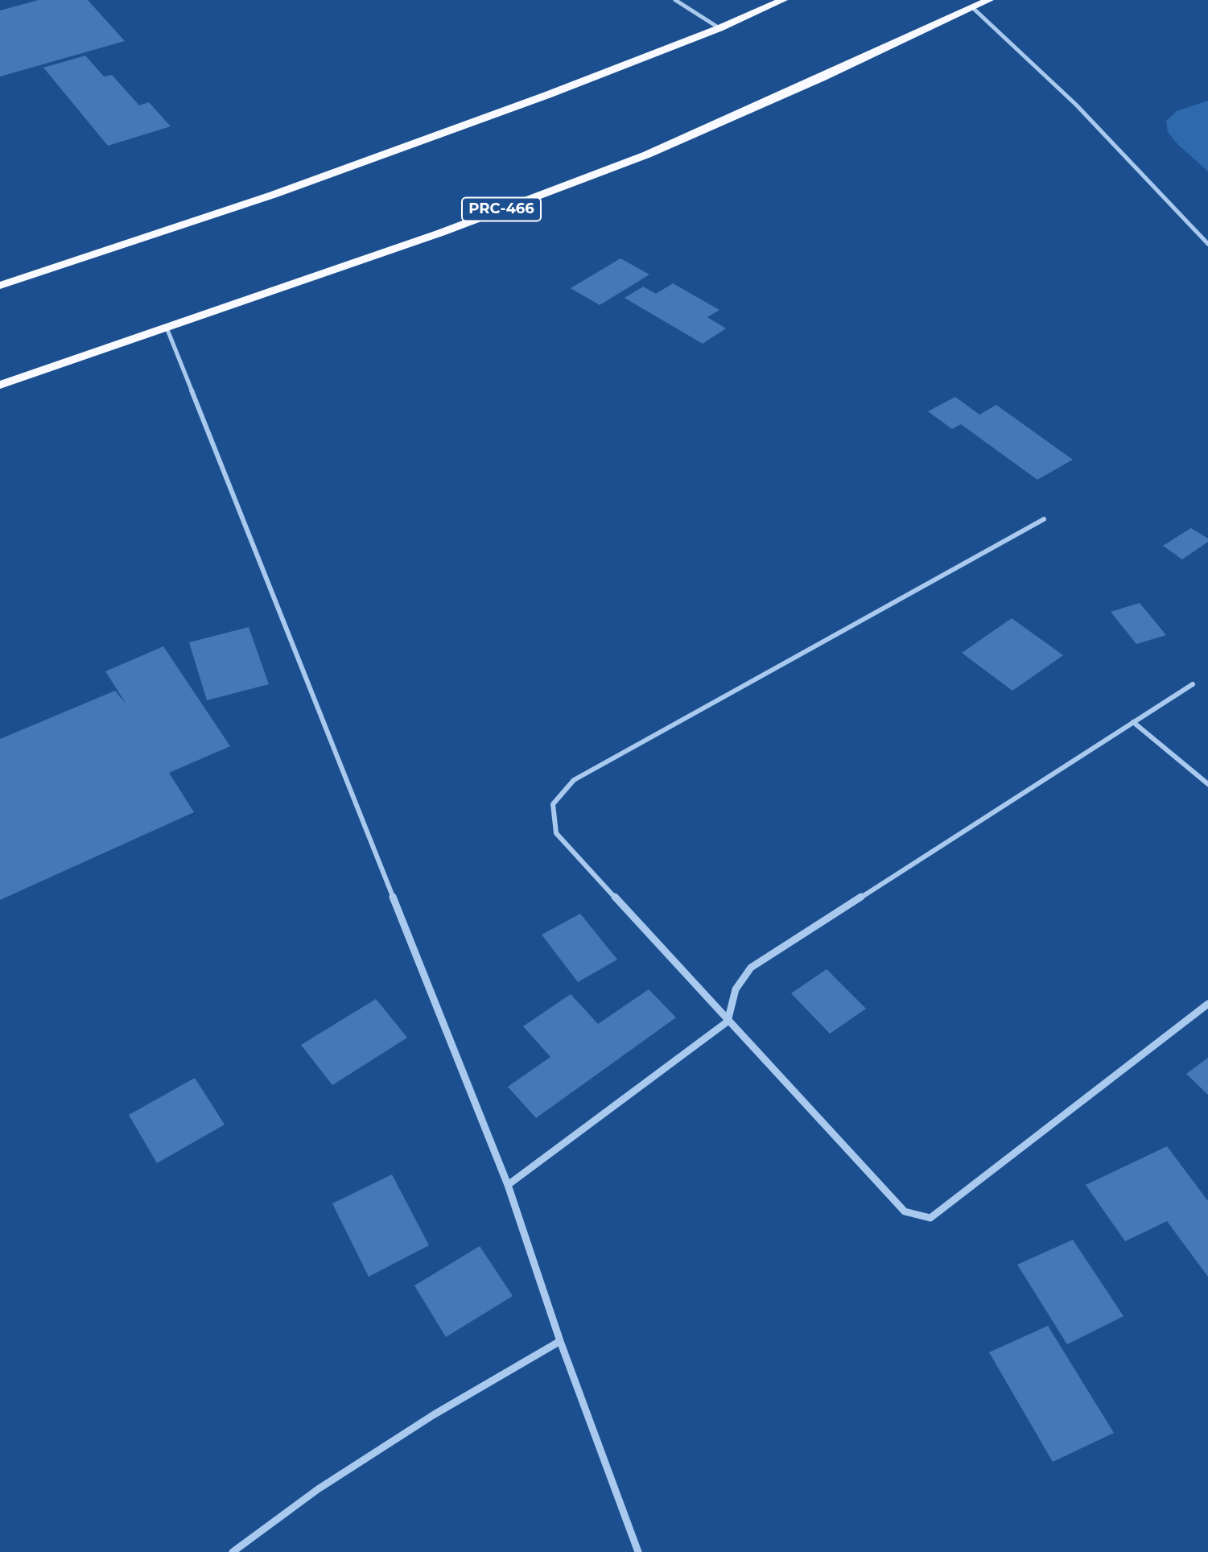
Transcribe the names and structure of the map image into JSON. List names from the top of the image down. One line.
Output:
{"streets":{"highway":["PRC-466"]}}
